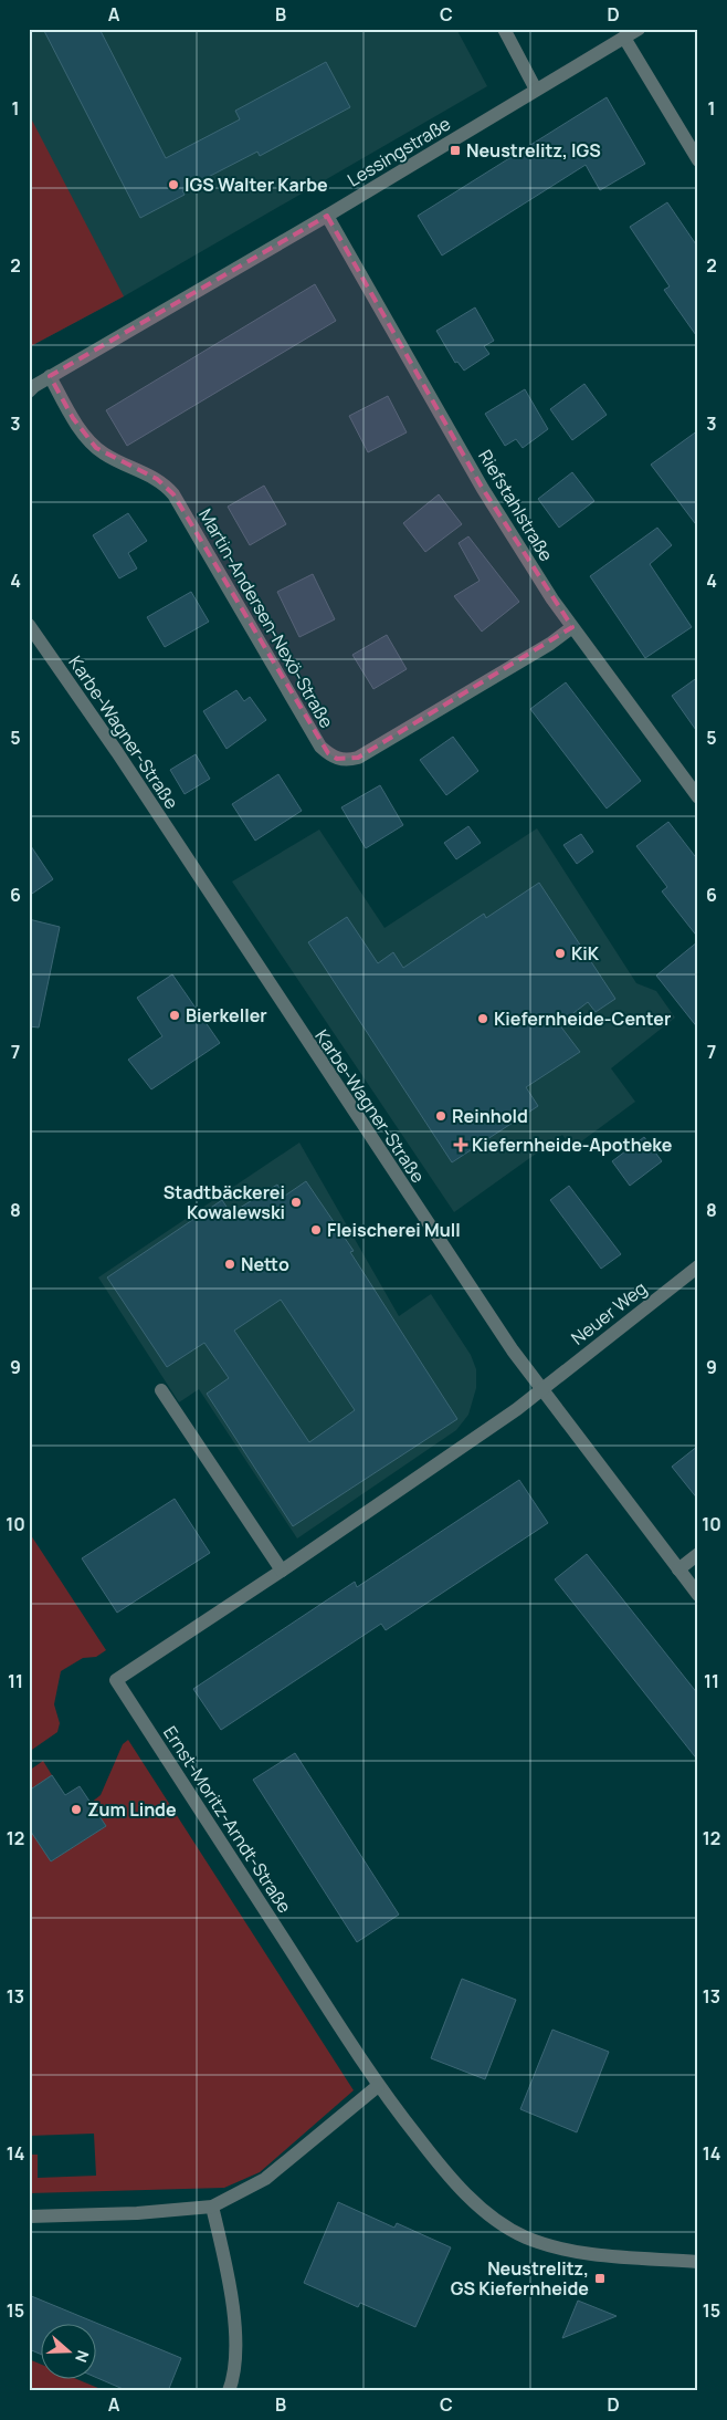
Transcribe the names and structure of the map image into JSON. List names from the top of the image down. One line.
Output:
{"streets":{"street":["Lessingstraße","Riefstahlstraße","Martin-Andersen-Nexö-Straße","Karbe-Wagner-Straße","Neuer Weg","Ernst-Moritz-Arndt-Straße"]},"crossings":[["Lessingstraße","Riefstahlstraße"],["Lessingstraße","Martin-Andersen-Nexö-Straße"],["Riefstahlstraße","Martin-Andersen-Nexö-Straße"],["Karbe-Wagner-Straße","Neuer Weg"],["Karbe-Wagner-Straße","Ernst-Moritz-Arndt-Straße"],["Neuer Weg","Ernst-Moritz-Arndt-Straße"]],"places":{"transit":["Neustrelitz, IGS","Neustrelitz, GS Kiefernheide"],"other":["IGS Walter Karbe","KiK","Bierkeller","Kiefernheide-Center","Reinhold","Stadtbäckerei Kowalewski","Fleischerei Mull","Netto","Zum Linde"],"health":["Kiefernheide-Apotheke"]},"north":"right","grid":{"columns":["A","B","C","D"],"rows":["1","2","3","4","5","6","7","8","9","10","11","12","13","14","15"]}}
